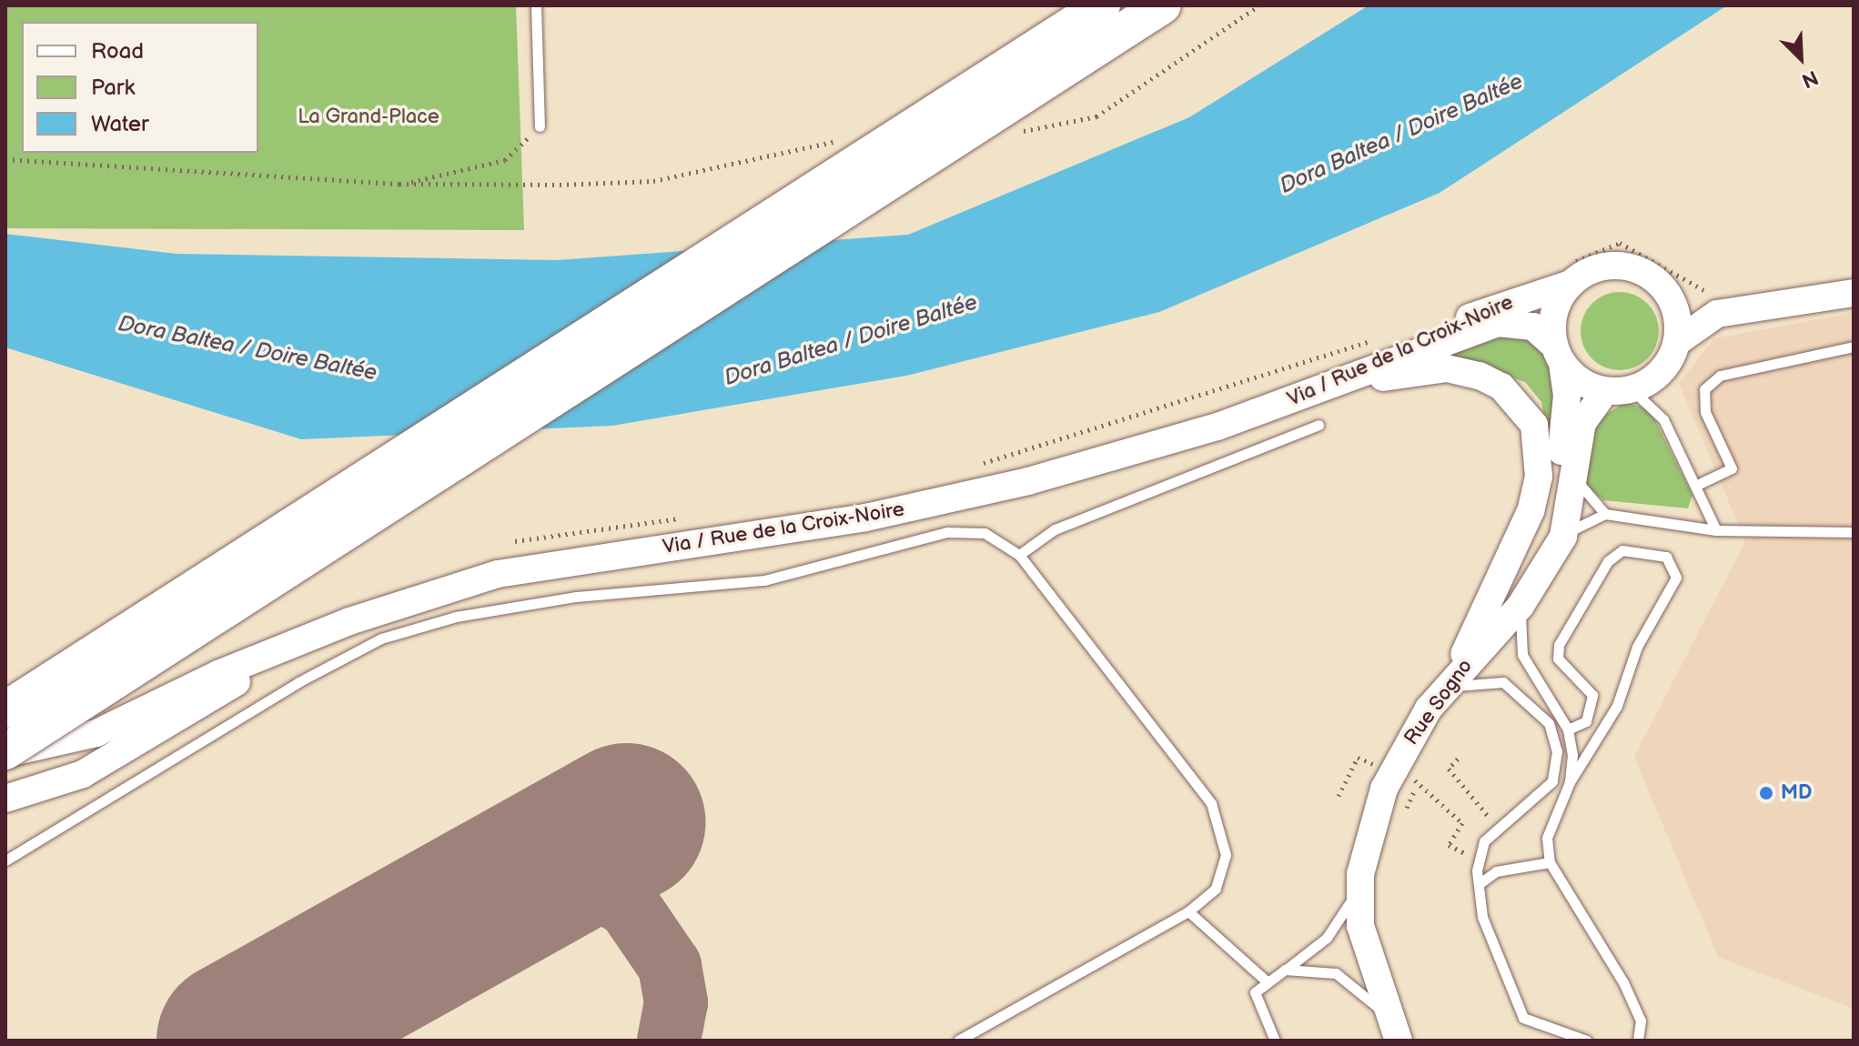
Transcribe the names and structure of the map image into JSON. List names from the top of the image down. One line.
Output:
{"streets":{"street":["Via / Rue de la Croix-Noire","Rue Sogno"]},"crossings":[["Via / Rue de la Croix-Noire","Rue Sogno"]],"water":["Dora Baltea / Doire Baltée"],"parks":["La Grand-Place"],"places":["MD"],"legend":["Road","Park","Water"],"north":"bottom right"}
